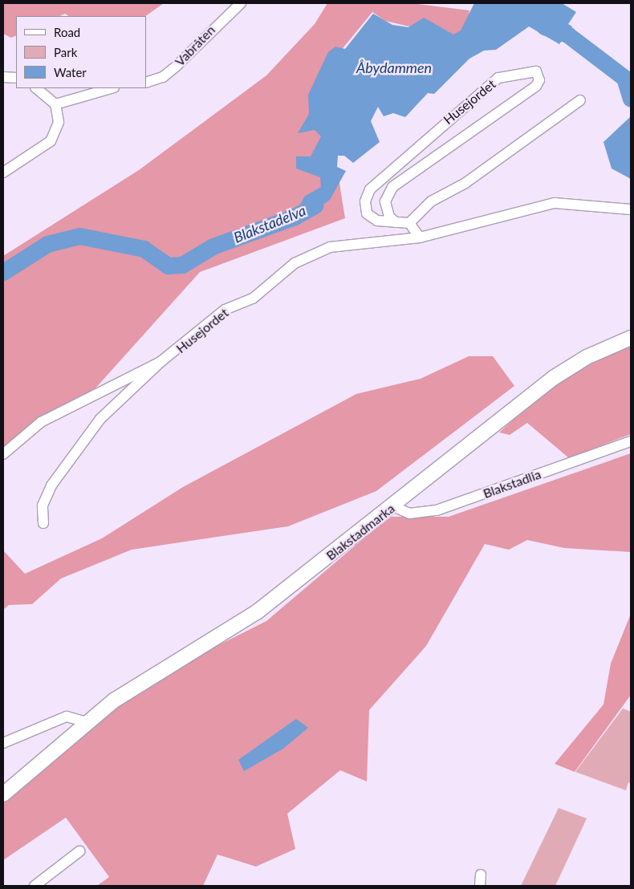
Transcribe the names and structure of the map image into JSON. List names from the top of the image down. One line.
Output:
{"streets":{"main road":["Blakstadmarka"],"street":["Vabråten","Husejordet","Blakstadlia"]},"crossings":[["Blakstadlia","Blakstadmarka"]],"water":["Åbydammen","Blakstadelva"],"legend":["Road","Park","Water"]}
